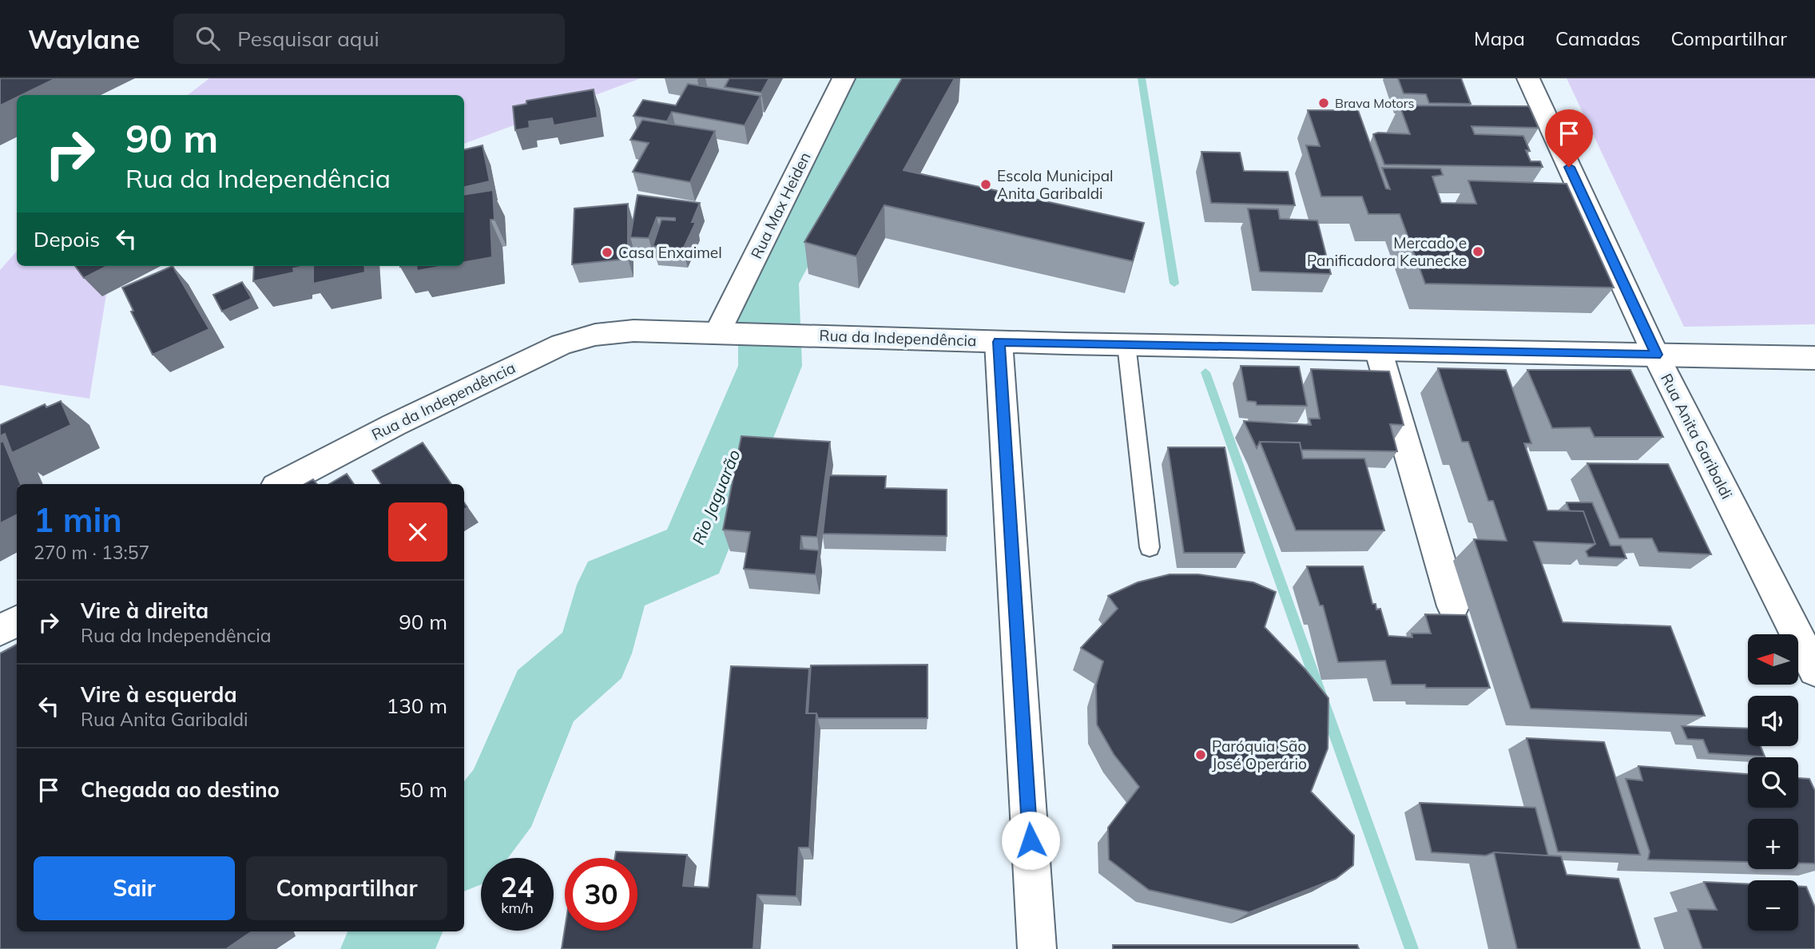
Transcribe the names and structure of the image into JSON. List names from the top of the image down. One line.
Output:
{"streets":{"street":["Rua Max Heiden","Rua da Independência","Rua Anita Garibaldi"]},"crossings":[["Rua Max Heiden","Rua da Independência"],["Rua da Independência","Rua Anita Garibaldi"]],"water":["Rio Jaguarão"],"places":["Brava Motors","Escola Municipal Anita Garibaldi","Mercado e Panificadora Keunecke","Casa Enxaimel","Paróquia São José Operário"],"north":"left","page":{"header":"Waylane","search":"Pesquisar aqui","nav":["Mapa","Camadas","Compartilhar"],"turn":["90 m","Rua da Independência"],"then":"Depois","heading":["1 min","270 m · 13:57"],"list":[{"name":"Vire à direita","note":"Rua da Independência","value":"90 m"},{"name":"Vire à esquerda","note":"Rua Anita Garibaldi","value":"130 m"},{"name":"Chegada ao destino","value":"50 m"}],"map_buttons":["+","−"],"buttons":["Sair","Compartilhar"],"speed":"24 km/h","limit":"30"}}
